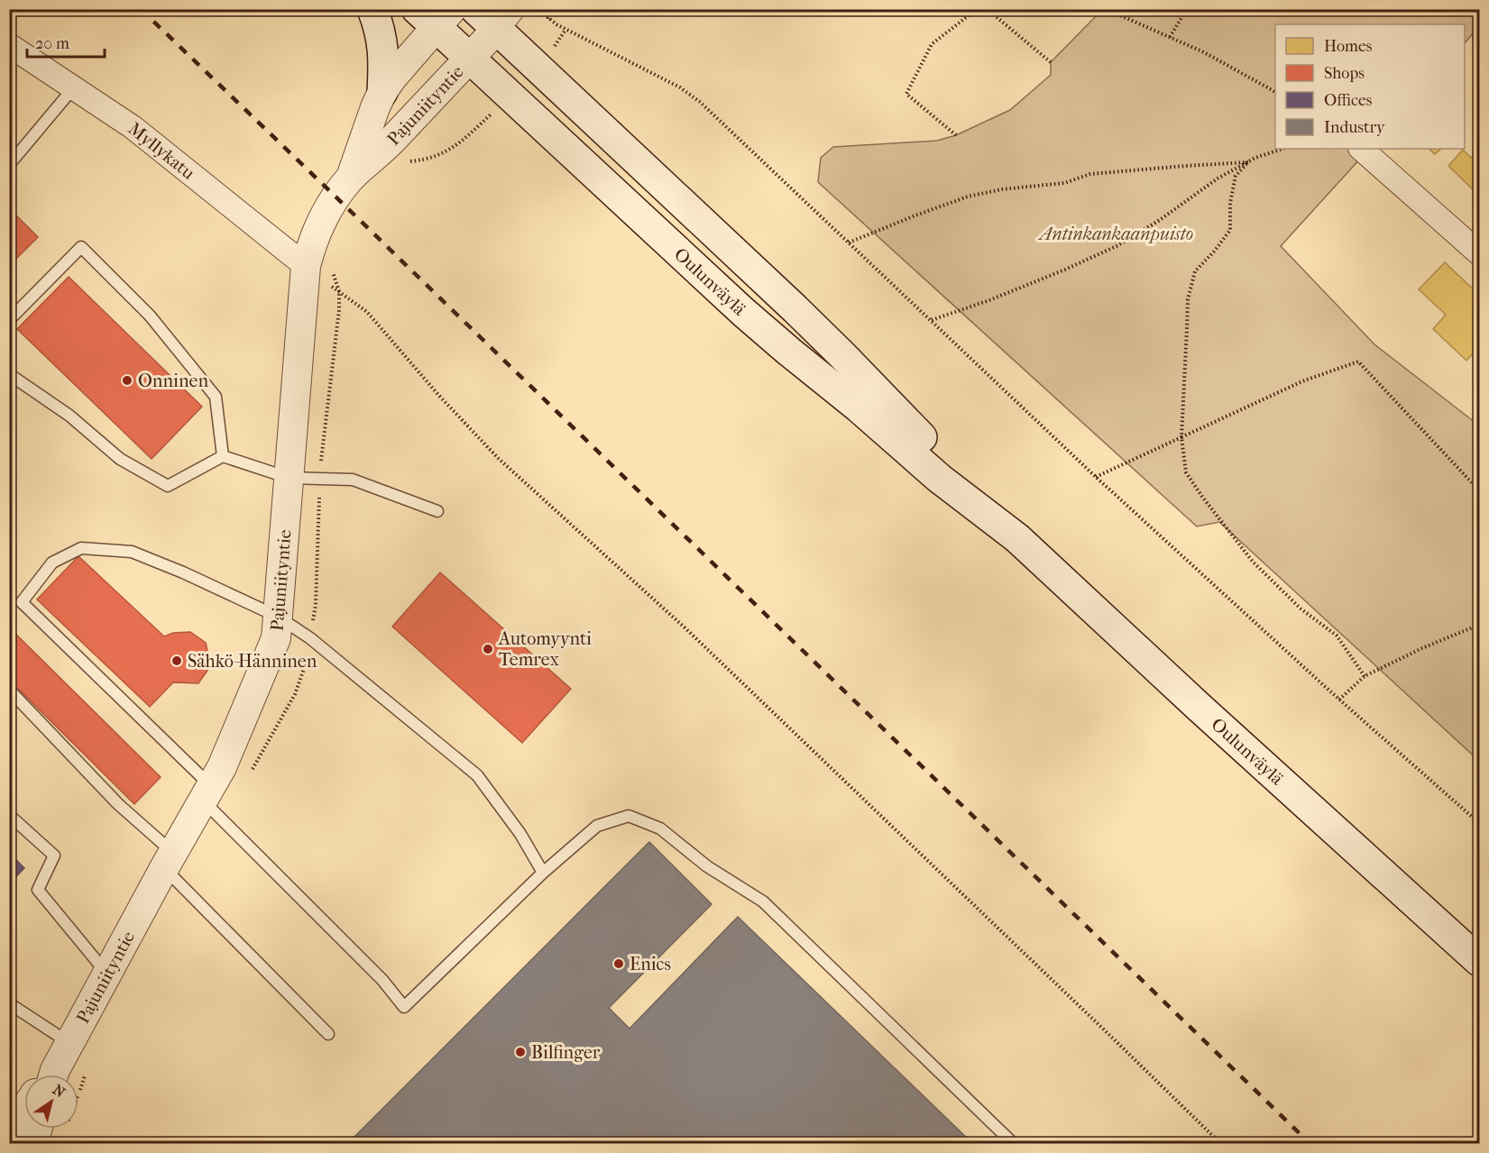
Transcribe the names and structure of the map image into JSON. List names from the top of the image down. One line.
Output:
{"streets":{"main road":["Oulunväylä"],"street":["Pajuniityntie","Myllykatu"]},"crossings":[["Pajuniityntie","Myllykatu"],["Pajuniityntie","Oulunväylä"]],"parks":["Antinkankaanpuisto"],"places":["Onninen","Automyynti Temrex","Sähkö-Hänninen","Enics","Bilfinger"],"legend":["Homes","Shops","Offices","Industry"],"scale_bar":"20 m","north":"top right"}
